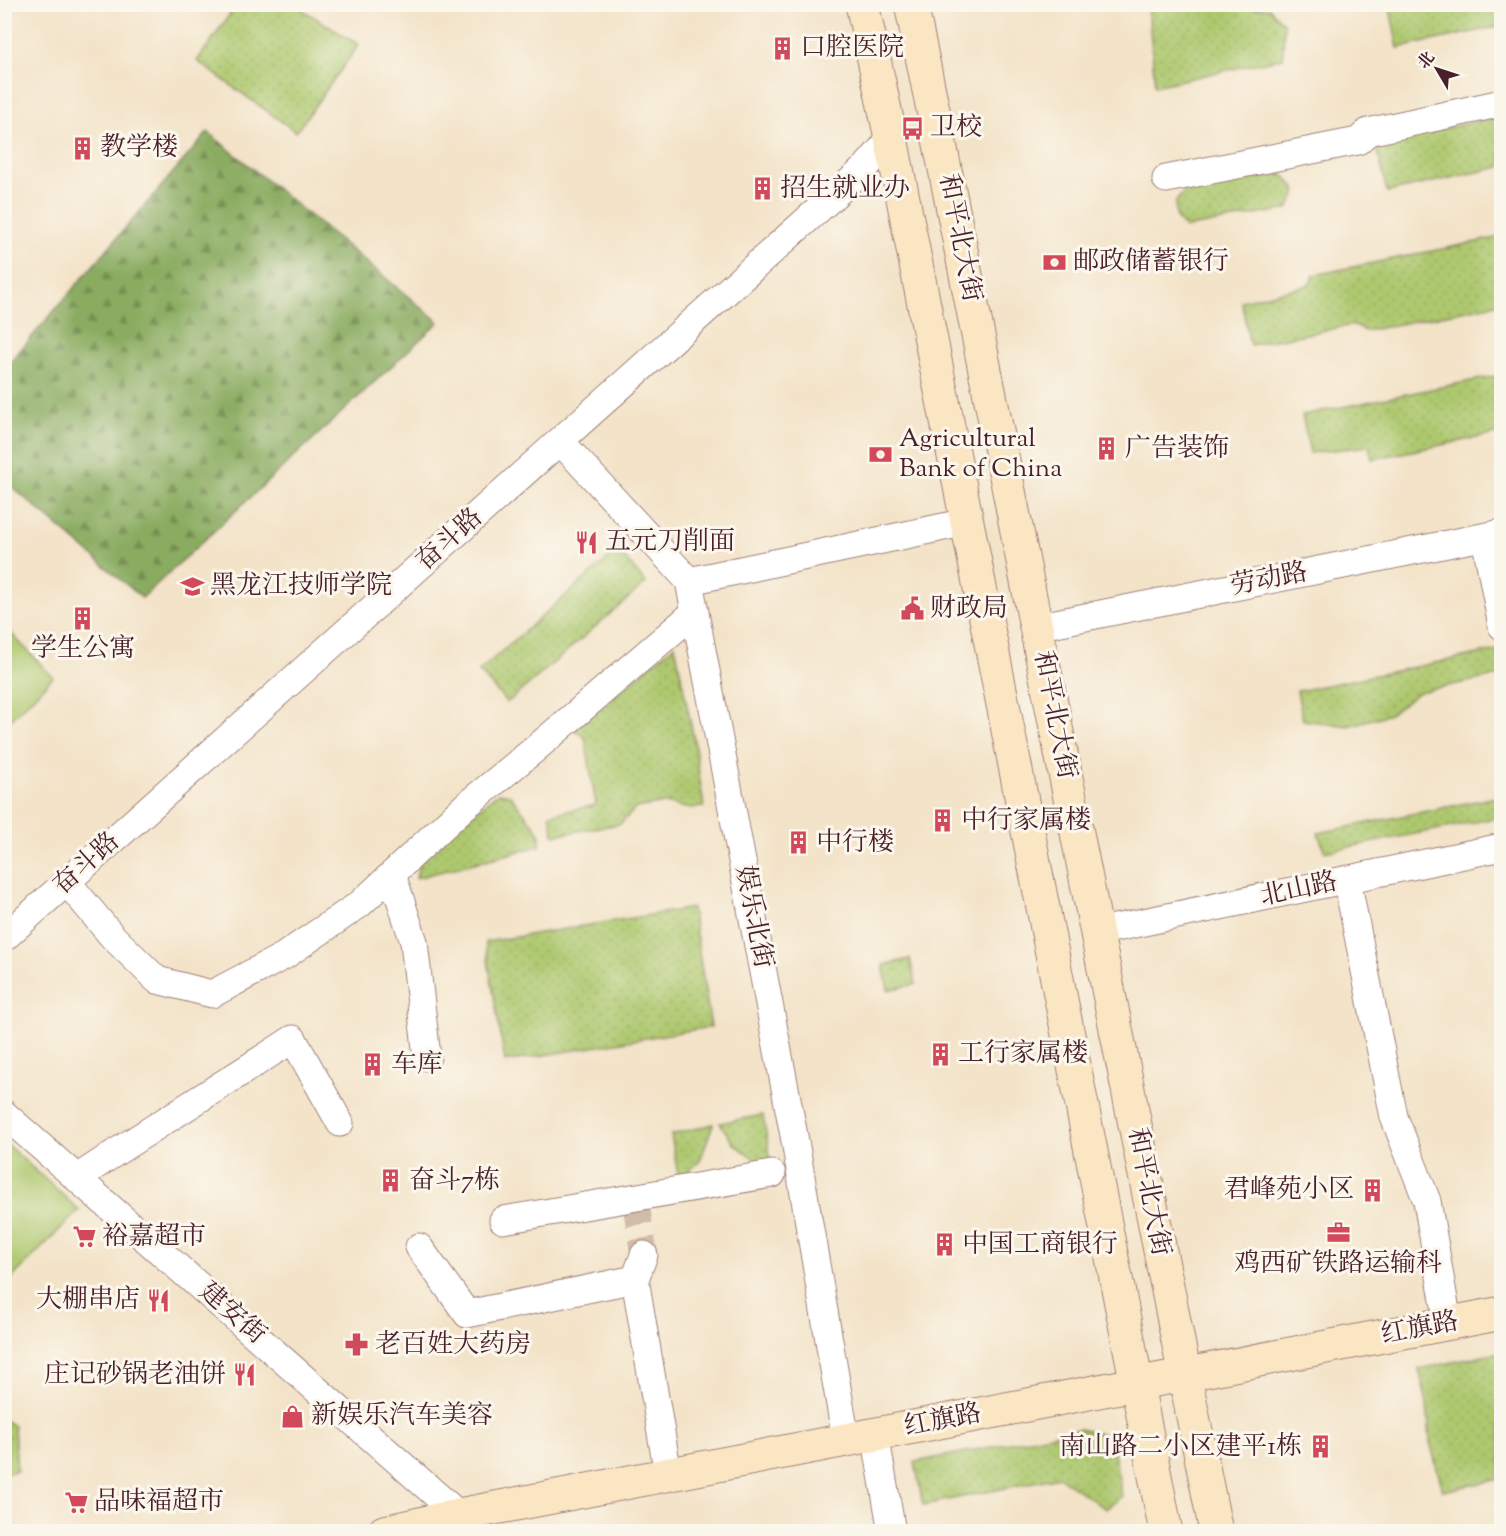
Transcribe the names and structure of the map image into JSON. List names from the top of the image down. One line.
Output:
{"streets":{"main road":["和平北大街","红旗路"],"street":["奋斗路","劳动路","北山路","娱乐北街","建安街"]},"crossings":[["和平北大街","奋斗路"],["和平北大街","劳动路"],["和平北大街","北山路"],["和平北大街","红旗路"],["娱乐北街","红旗路"],["建安街","红旗路"]],"places":{"building":["口腔医院","教学楼","招生就业办","广告装饰","学生公寓","中行家属楼","中行楼","工行家属楼","车库","奋斗7栋","君峰苑小区","中国工商银行","南山路二小区建平1栋"],"bus stop":["卫校"],"bank":["邮政储蓄银行","Agricultural Bank of China"],"restaurant":["五元刀削面","大棚串店","庄记砂锅老油饼"],"school or university":["黑龙江技师学院"],"public building":["财政局"],"office":["鸡西矿铁路运输科"],"supermarket":["裕嘉超市","品味福超市"],"pharmacy":["老百姓大药房"],"shop":["新娱乐汽车美容"]},"north":"top left"}
